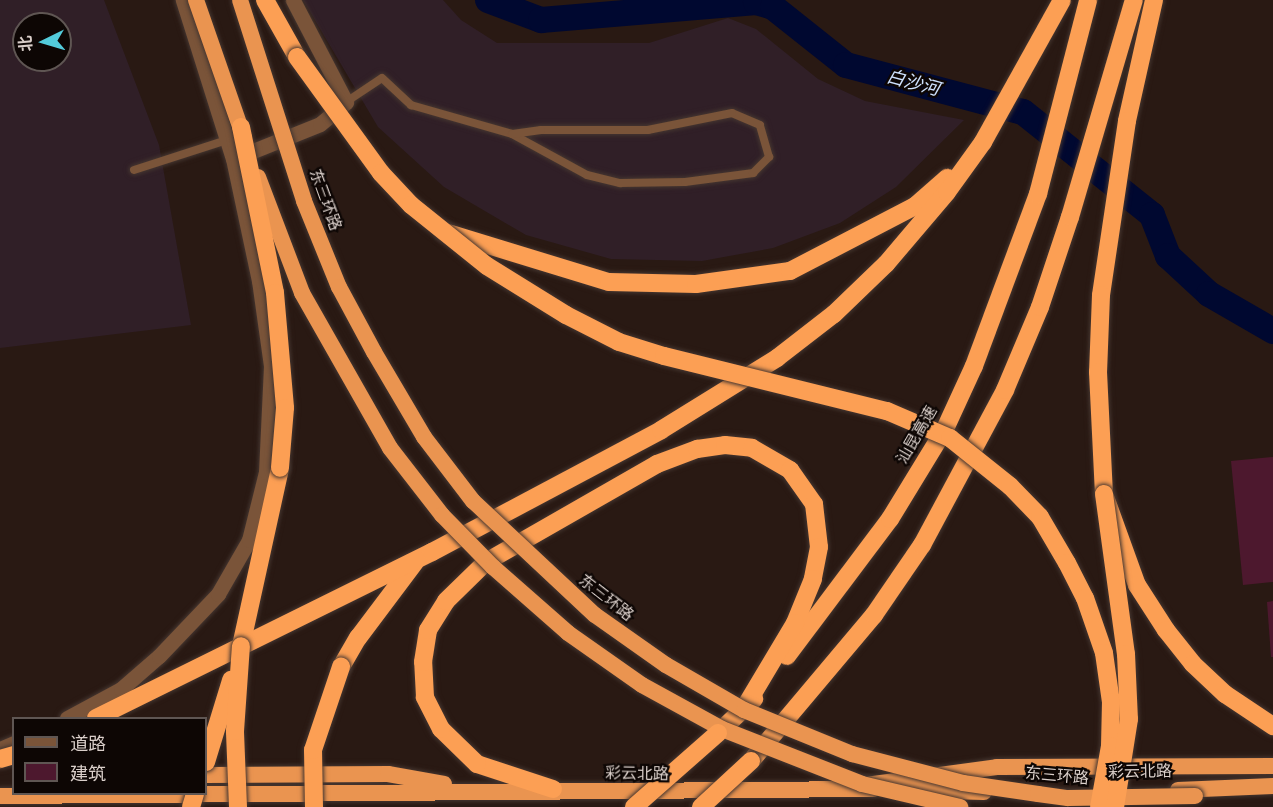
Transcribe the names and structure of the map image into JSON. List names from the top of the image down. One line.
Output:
{"streets":{"highway":["东三环路","汕昆高速","彩云北路"]},"water":["白沙河"],"legend":["道路","建筑"],"north":"left"}
